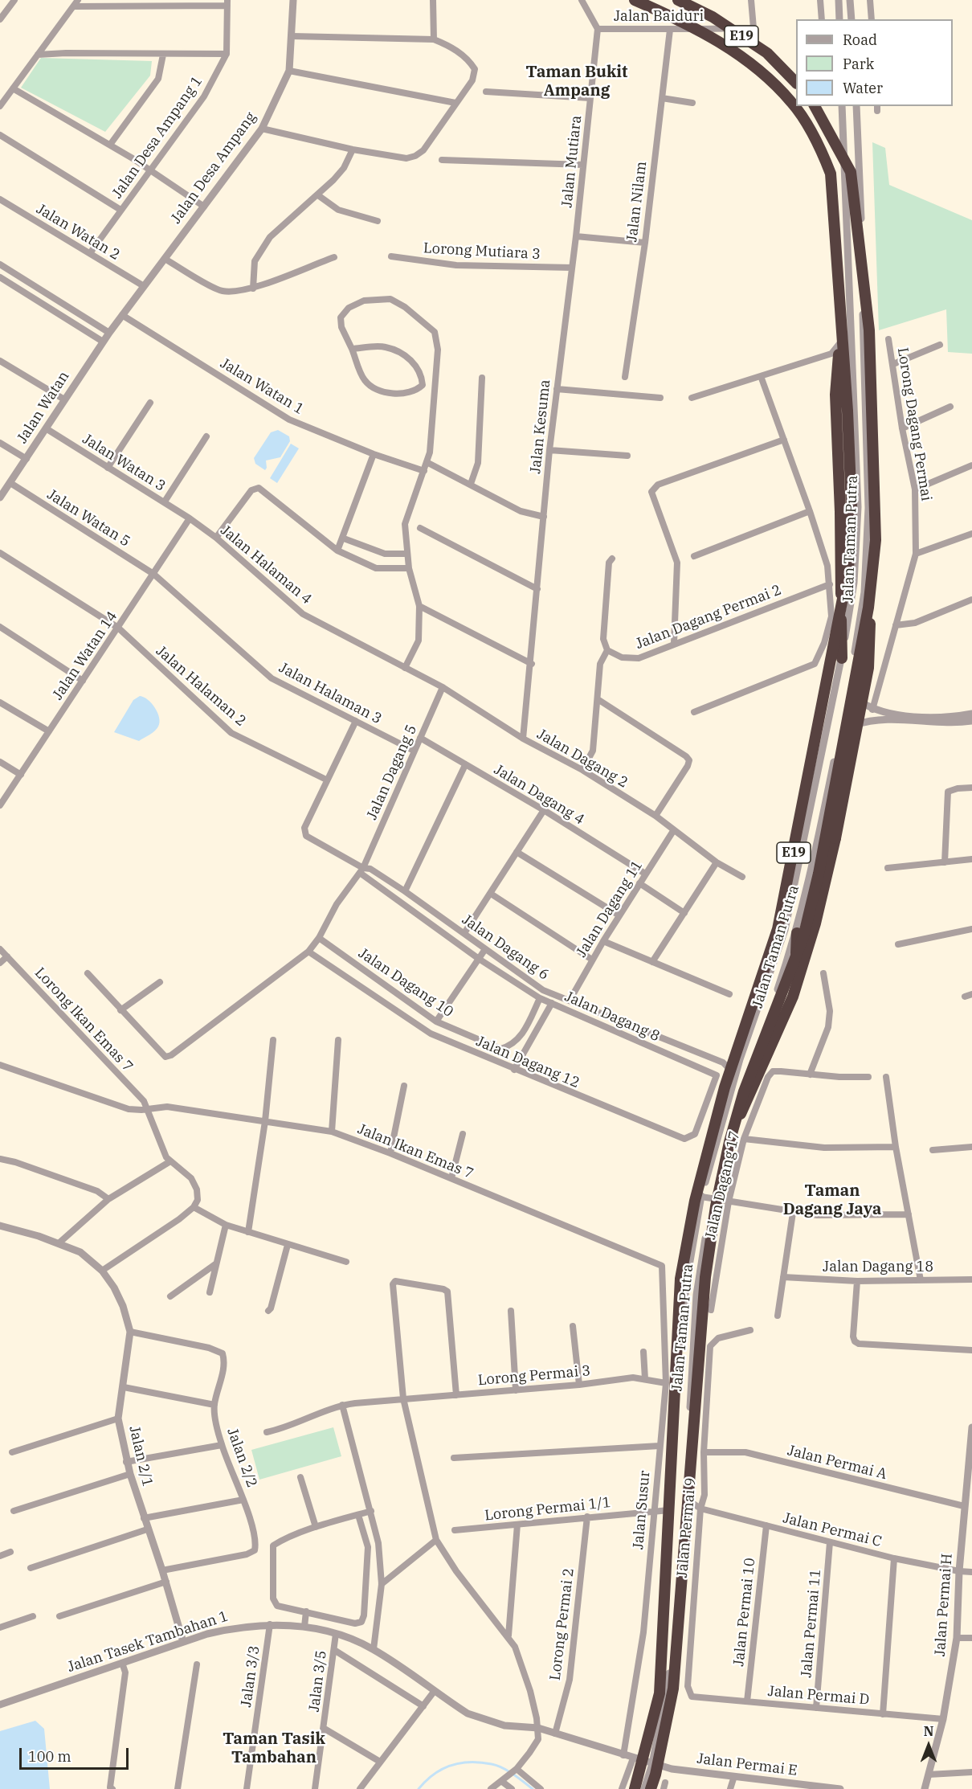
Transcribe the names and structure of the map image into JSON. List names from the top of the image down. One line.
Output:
{"streets":{"highway":["E19"],"street":["Jalan Baiduri","Jalan Desa Ampang 1","Jalan Mutiara","Jalan Desa Ampang","Jalan Nilam","Jalan Watan 2","Lorong Mutiara 3","Jalan Watan 1","Jalan Watan","Lorong Dagang Permai","Jalan Kesuma","Jalan Watan 3","Jalan Watan 5","Jalan Taman Putra","Jalan Halaman 4","Jalan Dagang Permai 2","Jalan Watan 14","Jalan Halaman 2","Jalan Halaman 3","Jalan Dagang 2","Jalan Dagang 5","Jalan Dagang 4","Jalan Dagang 11","Jalan Dagang 6","Jalan Dagang 10","Jalan Dagang 8","Lorong Ikan Emas 7","Jalan Dagang 12","Jalan Ikan Emas 7","Jalan Dagang 17","Jalan Dagang 18","Lorong Permai 3","Jalan 2/1","Jalan 2/2","Jalan Permai A","Lorong Permai 1/1","Jalan Susur","Jalan Permai 9","Jalan Permai C","Jalan Permai H","Jalan Permai 10","Jalan Permai 11","Lorong Permai 2","Jalan Tasek Tambahan 1","Jalan 3/3","Jalan 3/5","Jalan Permai D","Jalan Permai E"]},"crossings":[["Jalan Baiduri","Jalan Mutiara"],["Jalan Baiduri","Jalan Nilam"],["E19","Jalan Taman Putra"],["Jalan Desa Ampang 1","Jalan Watan 2"],["Jalan Mutiara","Lorong Mutiara 3"],["Jalan Mutiara","Jalan Kesuma"],["Jalan Desa Ampang","Jalan Watan 2"],["Jalan Desa Ampang","Jalan Watan 1"],["Jalan Desa Ampang","Jalan Watan"],["Lorong Mutiara 3","Jalan Kesuma"],["Jalan Watan","Jalan Watan 3"],["Jalan Watan","Jalan Watan 5"],["Jalan Kesuma","Jalan Dagang 2"],["Jalan Watan 3","Jalan Halaman 4"],["Jalan Watan 3","Jalan Watan 14"],["Jalan Watan 5","Jalan Watan 14"],["Jalan Watan 5","Jalan Halaman 3"],["Jalan Taman Putra","Lorong Permai 1/1"],["Jalan Taman Putra","Jalan Permai C"],["Jalan Taman Putra","Jalan Tasek Tambahan 1"],["Jalan Taman Putra","Jalan Permai E"],["Jalan Halaman 4","Jalan Watan 14"],["Jalan Halaman 4","Jalan Dagang 2"],["Jalan Watan 14","Jalan Halaman 2"],["Jalan Watan 14","Jalan Halaman 3"],["Jalan Halaman 3","Jalan Dagang 5"],["Jalan Dagang 2","Jalan Dagang 5"],["Jalan Dagang 2","Jalan Dagang 11"],["Jalan Dagang 5","Jalan Dagang 4"],["Jalan Dagang 5","Jalan Dagang 6"],["Jalan Dagang 5","Jalan Dagang 8"],["Jalan Dagang 4","Jalan Dagang 11"],["Jalan Dagang 11","Jalan Dagang 6"],["Jalan Dagang 6","Jalan Dagang 8"],["Jalan Dagang 10","Jalan Dagang 8"],["Jalan Dagang 8","Jalan Dagang 12"],["Lorong Ikan Emas 7","Jalan Ikan Emas 7"],["Jalan Ikan Emas 7","Jalan Susur"],["Lorong Permai 3","Jalan Susur"],["Jalan 2/1","Jalan 2/2"],["Jalan 2/1","Jalan Tasek Tambahan 1"],["Jalan Permai A","Jalan Permai 9"],["Jalan Permai A","Jalan Permai H"],["Lorong Permai 1/1","Jalan Susur"],["Lorong Permai 1/1","Lorong Permai 2"],["Jalan Susur","Jalan Tasek Tambahan 1"],["Jalan Permai 9","Jalan Permai C"],["Jalan Permai 9","Jalan Permai D"],["Jalan Permai C","Jalan Permai H"],["Jalan Permai C","Jalan Permai 10"],["Jalan Permai C","Jalan Permai 11"],["Jalan Permai H","Jalan Permai D"],["Jalan Permai 10","Jalan Permai D"],["Jalan Permai 11","Jalan Permai D"],["Lorong Permai 2","Jalan Tasek Tambahan 1"],["Jalan Tasek Tambahan 1","Jalan 3/3"],["Jalan Tasek Tambahan 1","Jalan 3/5"],["Jalan Tasek Tambahan 1","Jalan Permai E"]],"districts":["Taman Bukit Ampang","Taman Dagang Jaya","Taman Tasik Tambahan"],"legend":["Road","Park","Water"],"scale_bar":"100 m","north":"top"}
